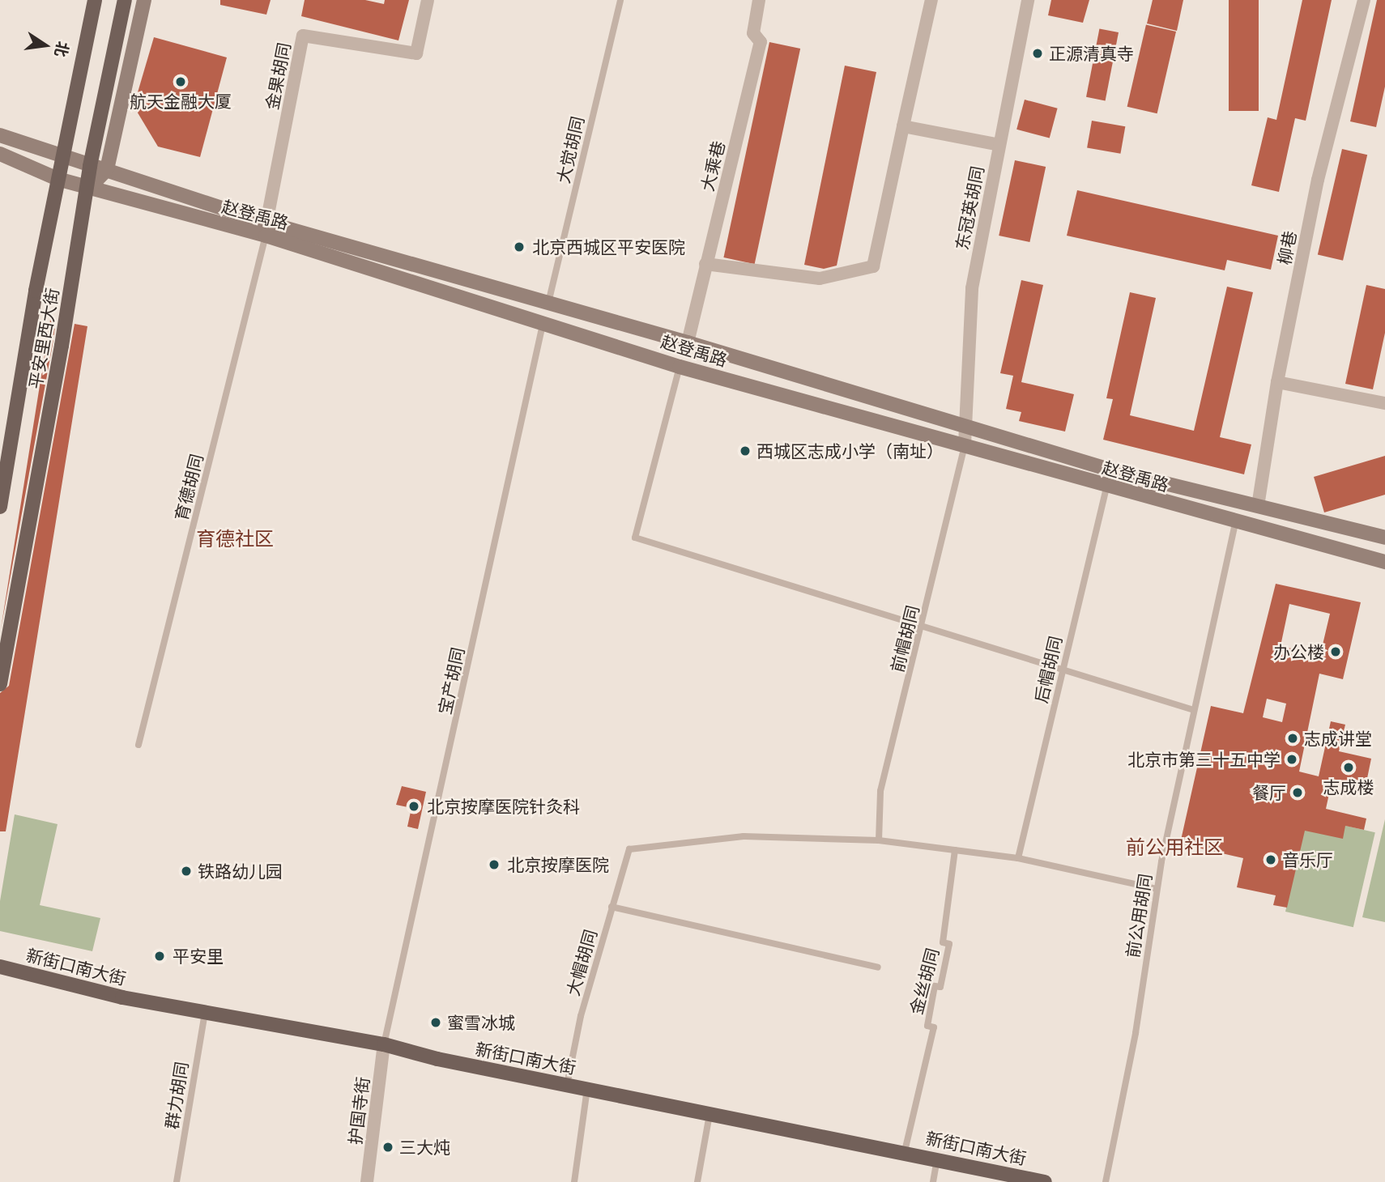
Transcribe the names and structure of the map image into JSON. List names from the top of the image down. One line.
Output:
{"streets":{"main road":["赵登禹路","平安里西大街","新街口南大街"],"street":["金果胡同","大乘巷","东冠英胡同","柳巷","护国寺街"],"lane":["大觉胡同","育德胡同","前帽胡同","后帽胡同","宝产胡同","前公用胡同","大帽胡同","金丝胡同","群力胡同"]},"crossings":[["金果胡同","赵登禹路"],["金果胡同","育德胡同"],["大觉胡同","赵登禹路"],["大乘巷","赵登禹路"],["东冠英胡同","赵登禹路"],["东冠英胡同","前帽胡同"],["赵登禹路","柳巷"],["赵登禹路","平安里西大街"],["赵登禹路","育德胡同"],["赵登禹路","前帽胡同"],["赵登禹路","后帽胡同"],["赵登禹路","宝产胡同"],["赵登禹路","前公用胡同"],["前帽胡同","大帽胡同"],["宝产胡同","新街口南大街"],["宝产胡同","护国寺街"],["大帽胡同","新街口南大街"],["新街口南大街","金丝胡同"],["新街口南大街","群力胡同"],["新街口南大街","护国寺街"]],"districts":["育德社区","前公用社区"],"places":["正源清真寺","航天金融大厦","北京西城区平安医院","西城区志成小学（南址）","办公楼","志成讲堂","北京市第三十五中学","志成楼","餐厅","北京按摩医院针灸科","音乐厅","北京按摩医院","铁路幼儿园","平安里","蜜雪冰城","三大炖"],"north":"right"}
